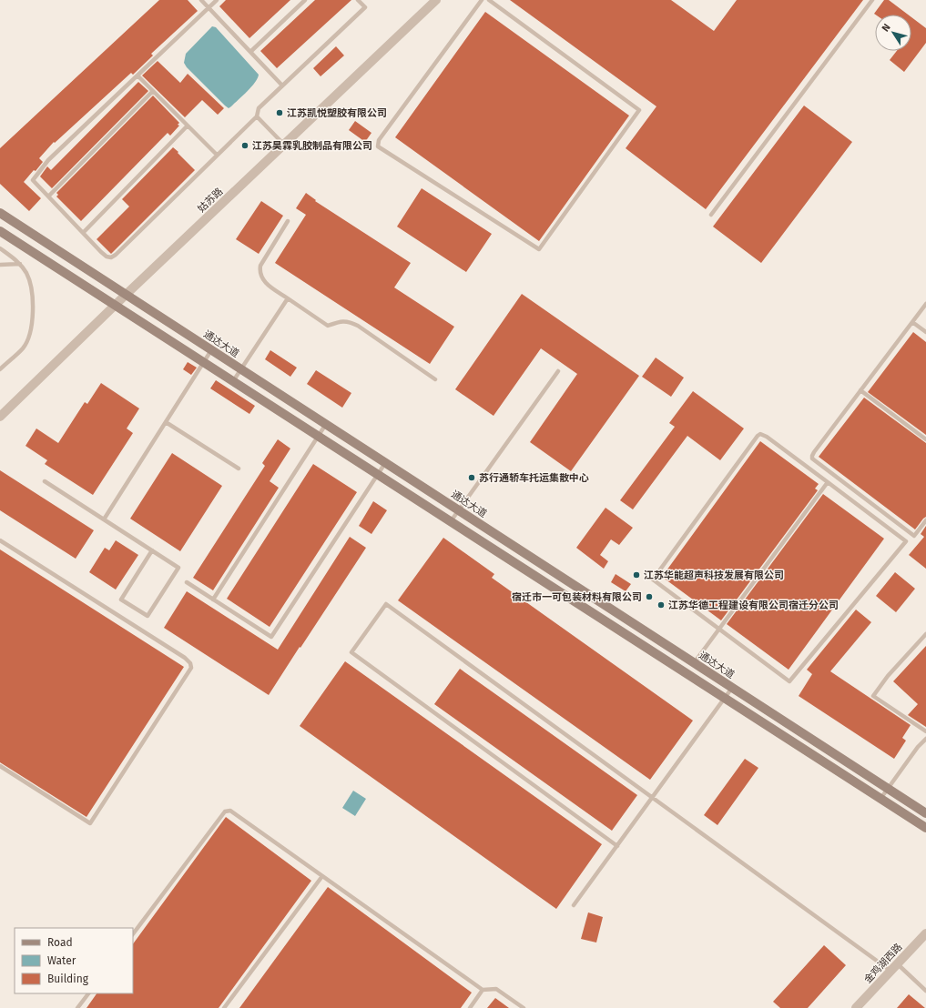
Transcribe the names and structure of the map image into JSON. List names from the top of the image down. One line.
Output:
{"streets":{"main road":["通达大道"],"street":["姑苏路","金鸡湖西路"]},"crossings":[["姑苏路","通达大道"]],"places":["江苏凯悦塑胶有限公司","江苏昊霖乳胶制品有限公司","苏行通轿车托运集散中心","江苏华能超声科技发展有限公司","宿迁市一可包装材料有限公司","江苏华德工程建设有限公司宿迁分公司"],"legend":["Road","Water","Building"],"north":"top left"}
